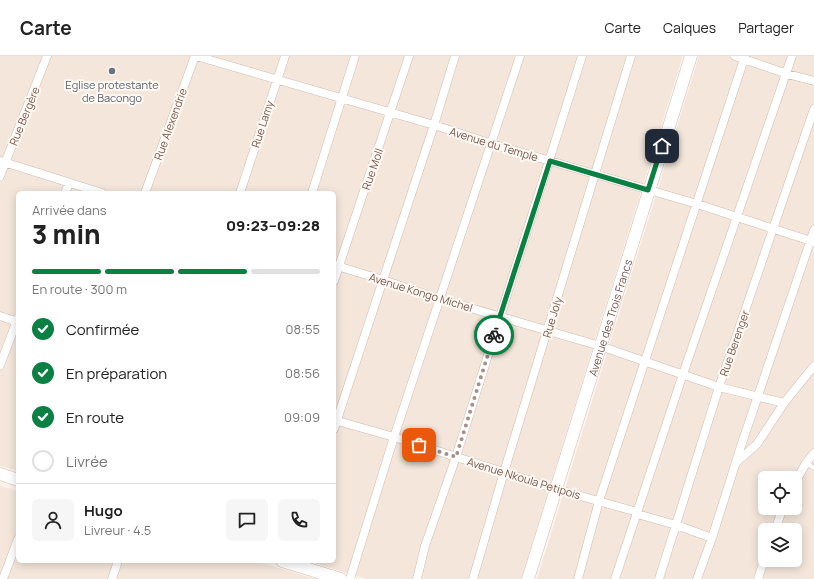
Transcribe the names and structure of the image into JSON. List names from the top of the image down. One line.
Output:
{"streets":{"street":["Rue Bergère","Rue Alexendrie","Rue Lamy","Avenue du Temple","Rue Moll","Avenue Kongo Michel","Rue Joly","Avenue des Trois Francs","Rue Berenger","Avenue Nkoula Petipois"]},"crossings":[["Rue Alexendrie","Avenue du Temple"],["Rue Lamy","Avenue du Temple"],["Avenue du Temple","Rue Moll"],["Avenue du Temple","Rue Joly"],["Avenue du Temple","Avenue des Trois Francs"],["Avenue du Temple","Rue Berenger"],["Rue Moll","Avenue Kongo Michel"],["Avenue Kongo Michel","Rue Joly"],["Avenue Kongo Michel","Avenue des Trois Francs"],["Avenue Kongo Michel","Rue Berenger"],["Rue Joly","Avenue Nkoula Petipois"],["Avenue des Trois Francs","Avenue Nkoula Petipois"],["Rue Berenger","Avenue Nkoula Petipois"]],"places":["Eglise protestante de Bacongo"],"page":{"header":"Carte","nav":["Carte","Calques","Partager"],"heading":["3 min","Arrivée dans","09:23–09:28"],"panel":["Hugo","Livreur · 4.5"],"bar":"En route · 300 m","list":[["Confirmée","08:55"],["En préparation","08:56"],["En route","09:09"],"Livrée"]}}
